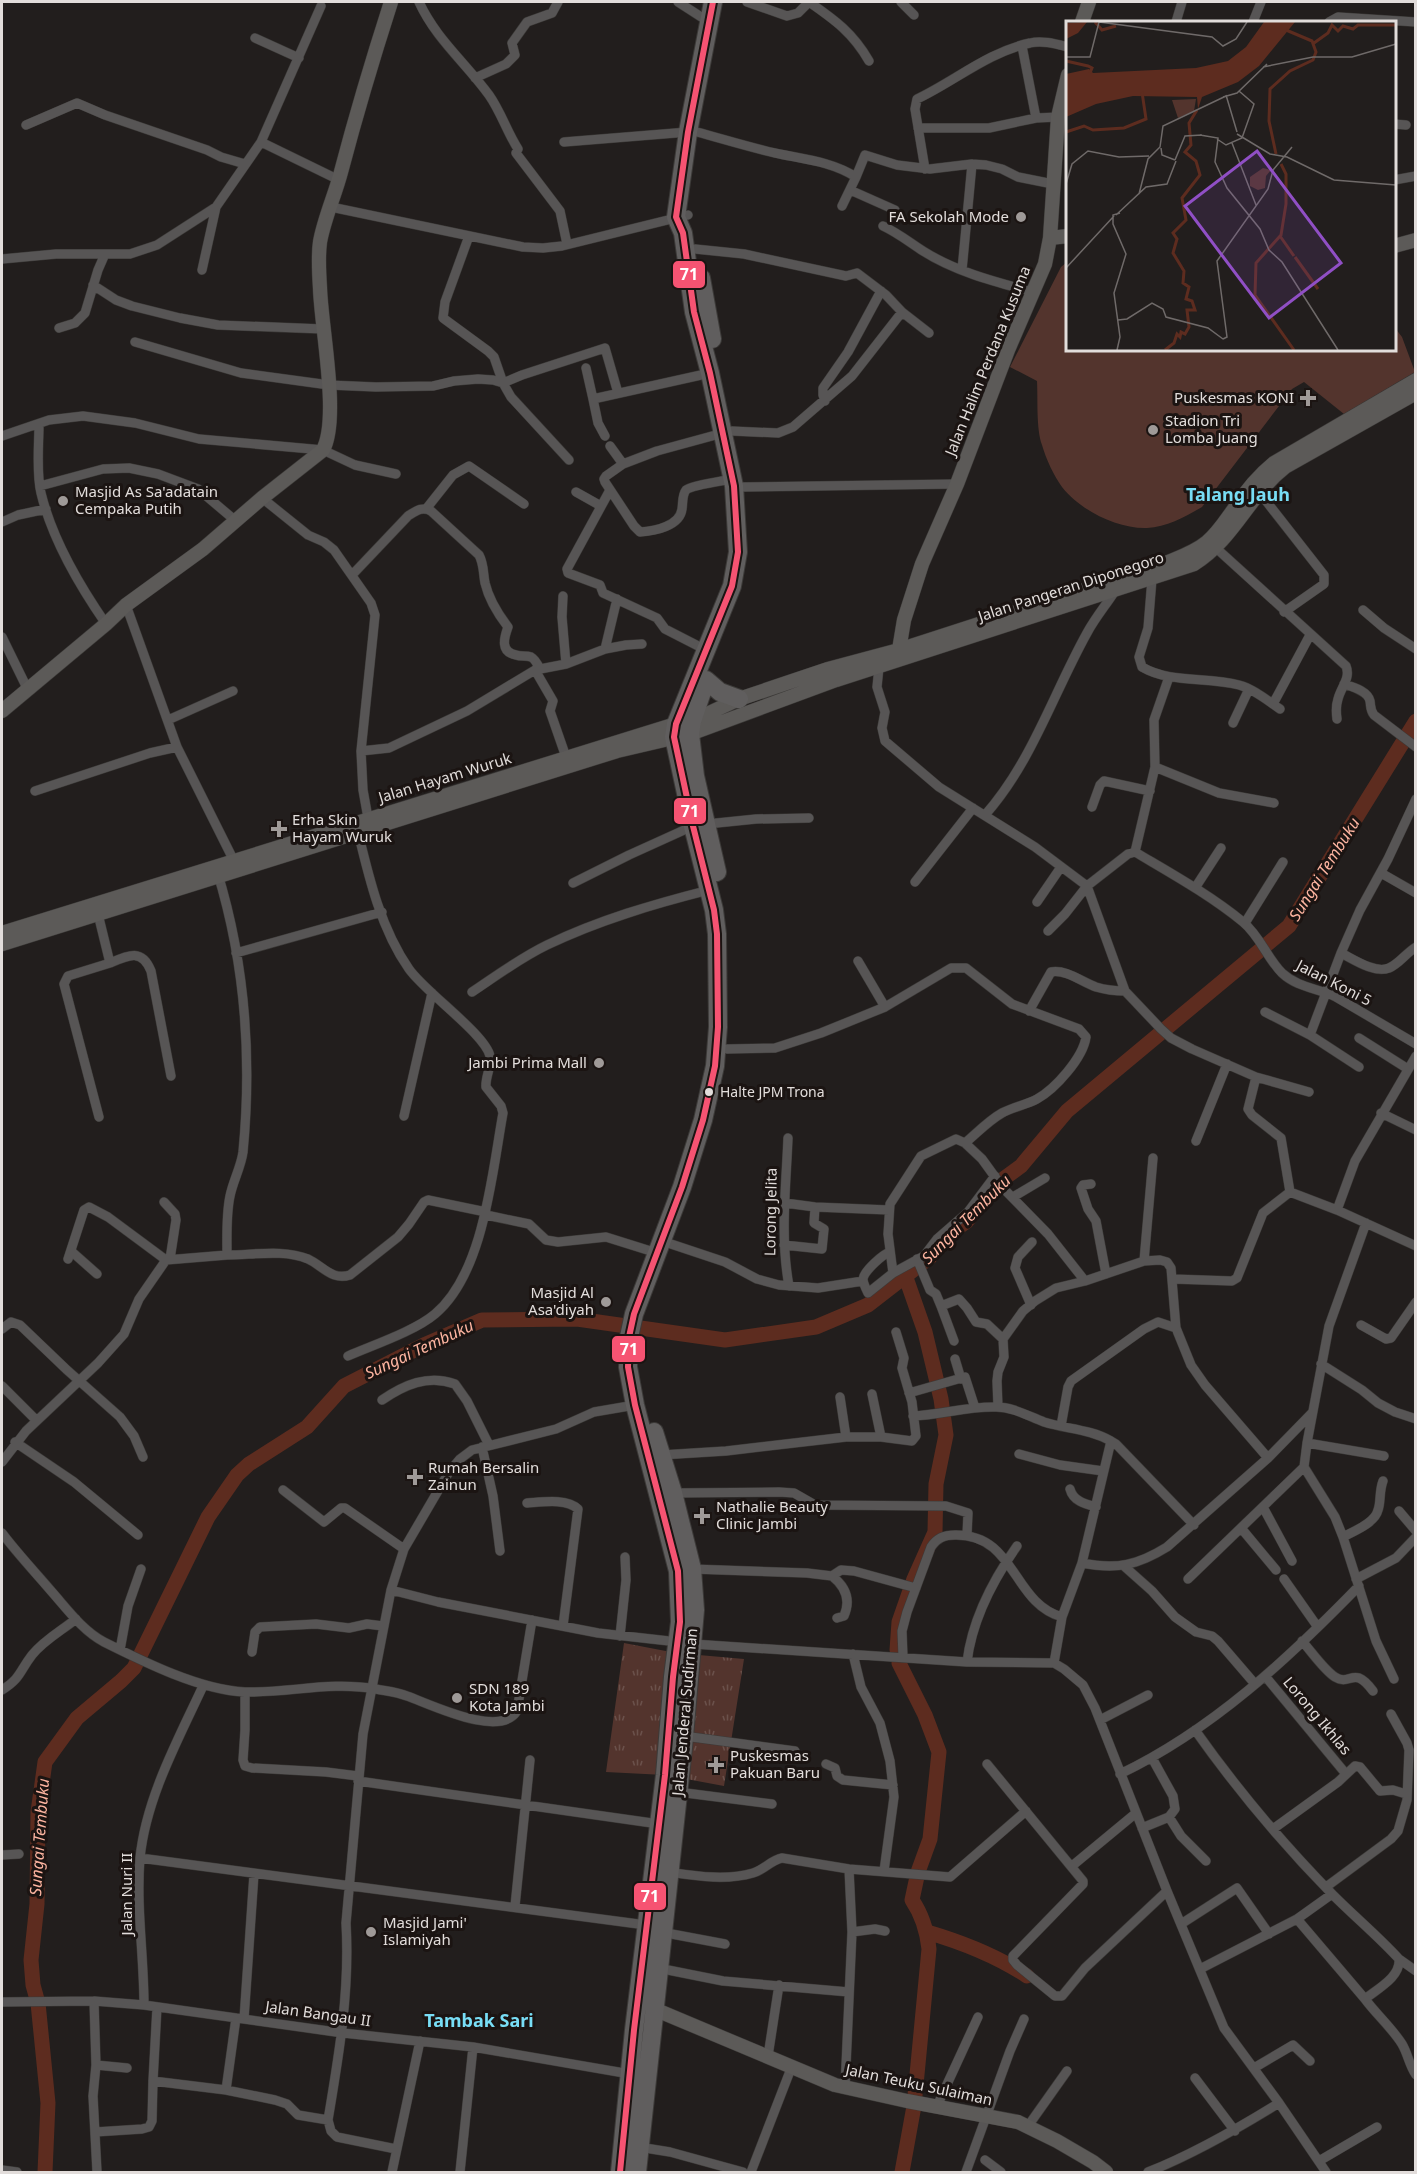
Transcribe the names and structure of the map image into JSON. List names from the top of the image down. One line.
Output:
{"streets":{"highway":["Jalan Jenderal Sudirman"],"main road":["Jalan Halim Perdana Kusuma","Jalan Pangeran Diponegoro","Jalan Hayam Wuruk","Jalan Teuku Sulaiman"],"street":["Jalan Koni 5","Lorong Jelita","Lorong Ikhlas","Jalan Nuri II","Jalan Bangau II"]},"crossings":[["Jalan Halim Perdana Kusuma","Jalan Pangeran Diponegoro"],["Jalan Pangeran Diponegoro","Jalan Hayam Wuruk"],["Jalan Pangeran Diponegoro","Jalan Jenderal Sudirman"],["Jalan Hayam Wuruk","Jalan Jenderal Sudirman"],["Lorong Jelita","Jalan Jenderal Sudirman"],["Jalan Jenderal Sudirman","Jalan Bangau II"],["Jalan Jenderal Sudirman","Jalan Teuku Sulaiman"],["Jalan Nuri II","Jalan Bangau II"]],"districts":["Talang Jauh","Tambak Sari"],"water":["Sungai Tembuku"],"places":{"other":["FA Sekolah Mode","Stadion Tri Lomba Juang","Masjid As Sa'adatain Cempaka Putih","Jambi Prima Mall","Halte JPM Trona","Masjid Al Asa'diyah","SDN 189 Kota Jambi","Masjid Jami' Islamiyah"],"health":["Puskesmas KONI","Erha Skin Hayam Wuruk","Rumah Bersalin Zainun","Nathalie Beauty Clinic Jambi","Puskesmas Pakuan Baru"]},"lines":["transit line 71"]}
